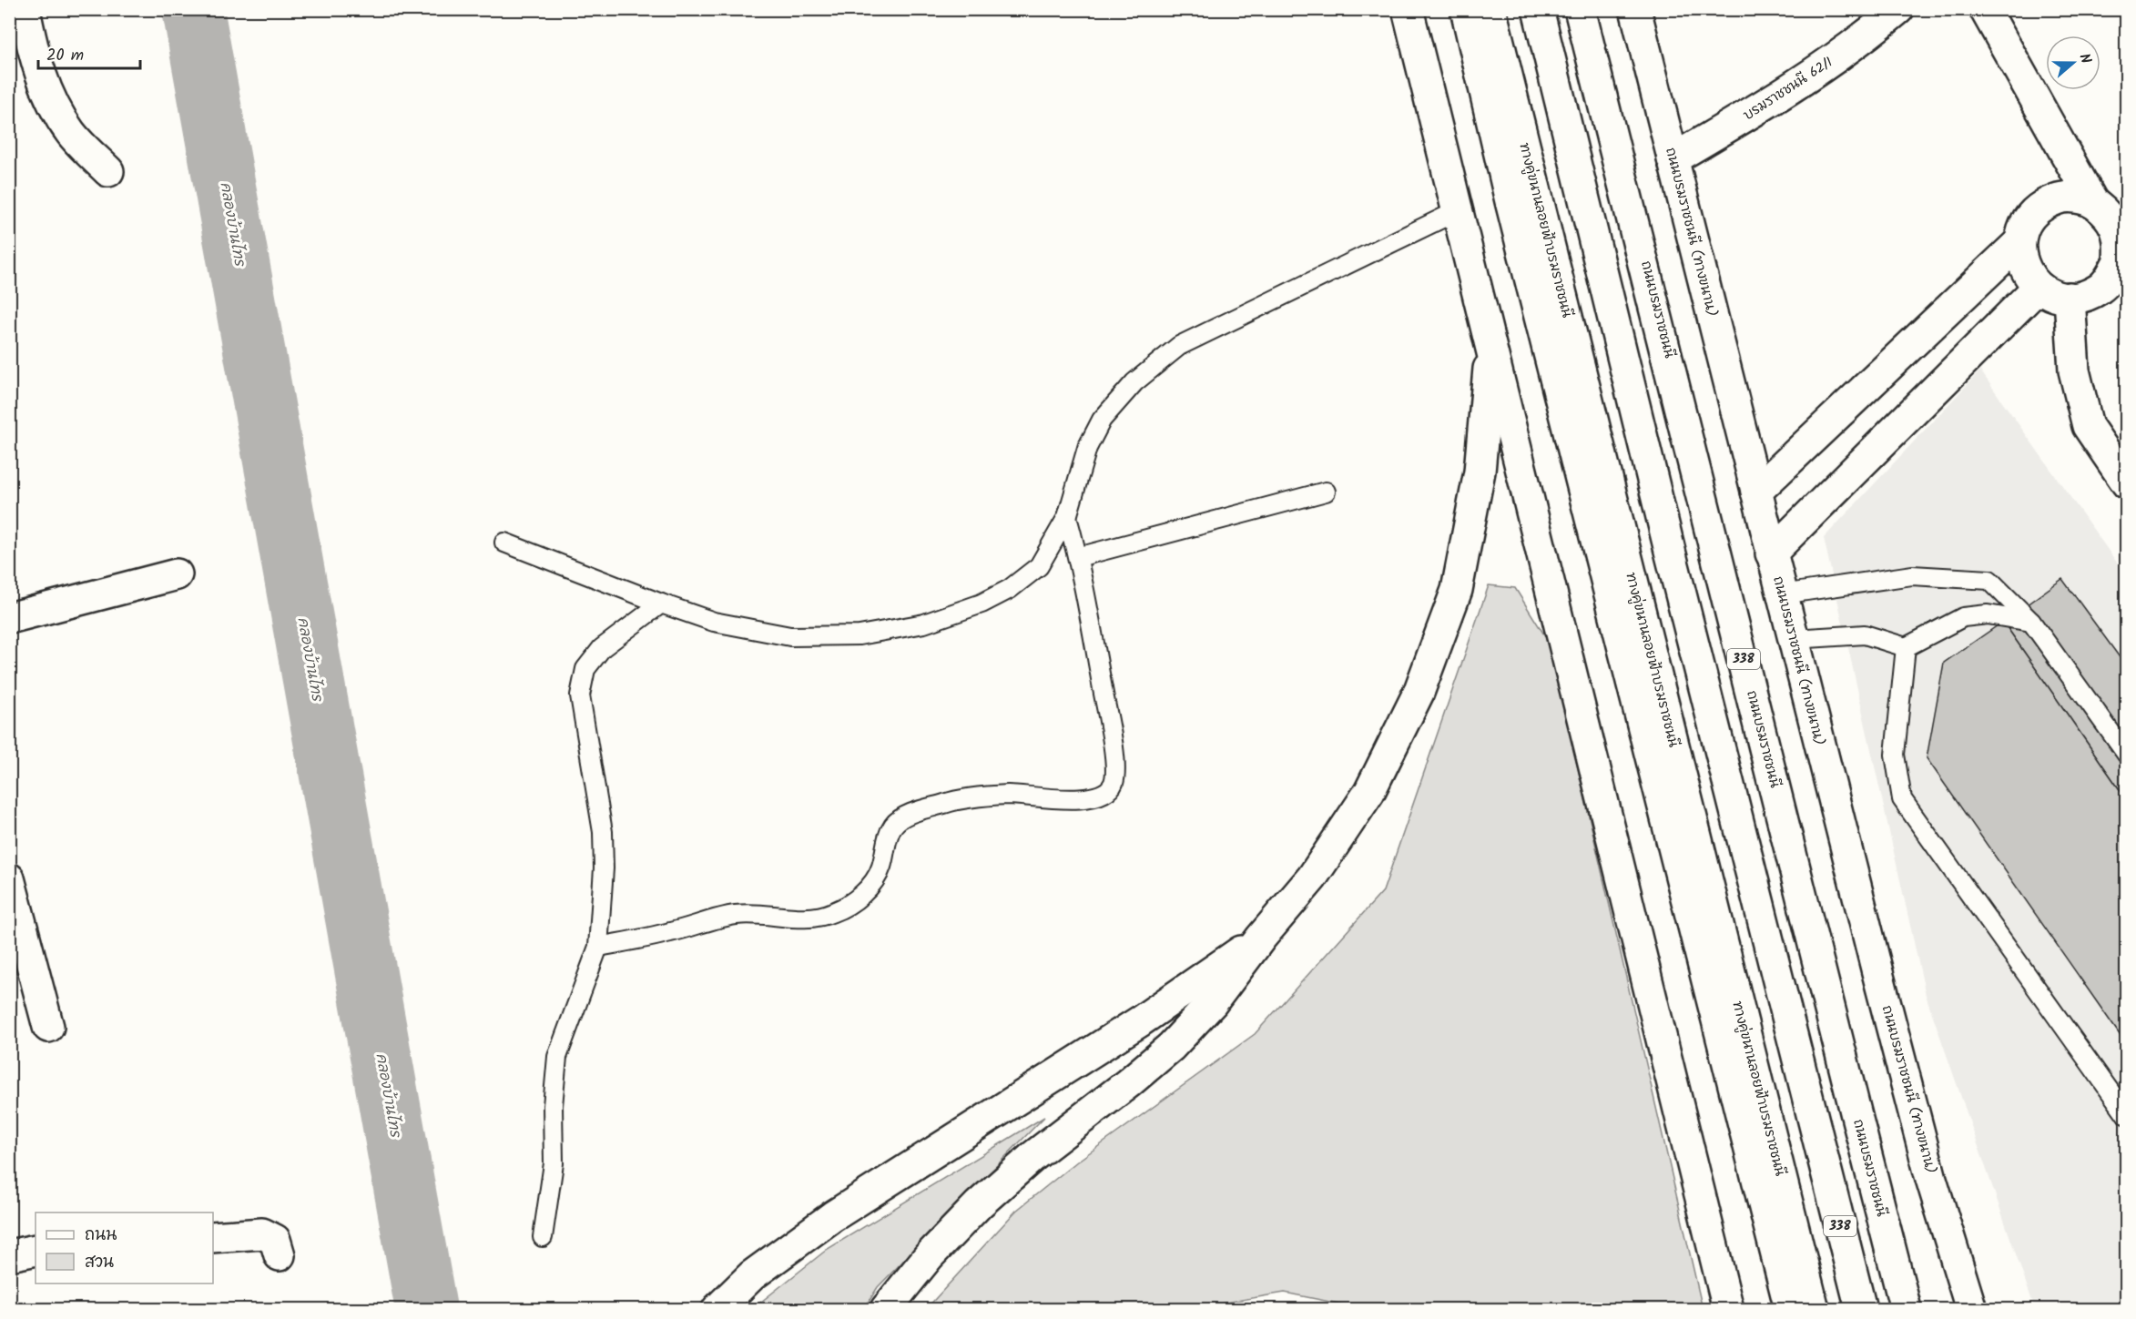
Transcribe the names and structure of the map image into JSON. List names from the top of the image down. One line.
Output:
{"streets":{"main road":["บรมราชชนนี 62/1","ทางคู่ขนานลอยฟ้าบรมราชชนนี","ถนนบรมราชชนนี (ทางขนาน)","ถนนบรมราชชนนี","338"]},"crossings":[["บรมราชชนนี 62/1","ถนนบรมราชชนนี (ทางขนาน)"]],"water":["คลองบ้านไทร"],"legend":["ถนน","สวน"],"scale_bar":"20 m","north":"right"}
